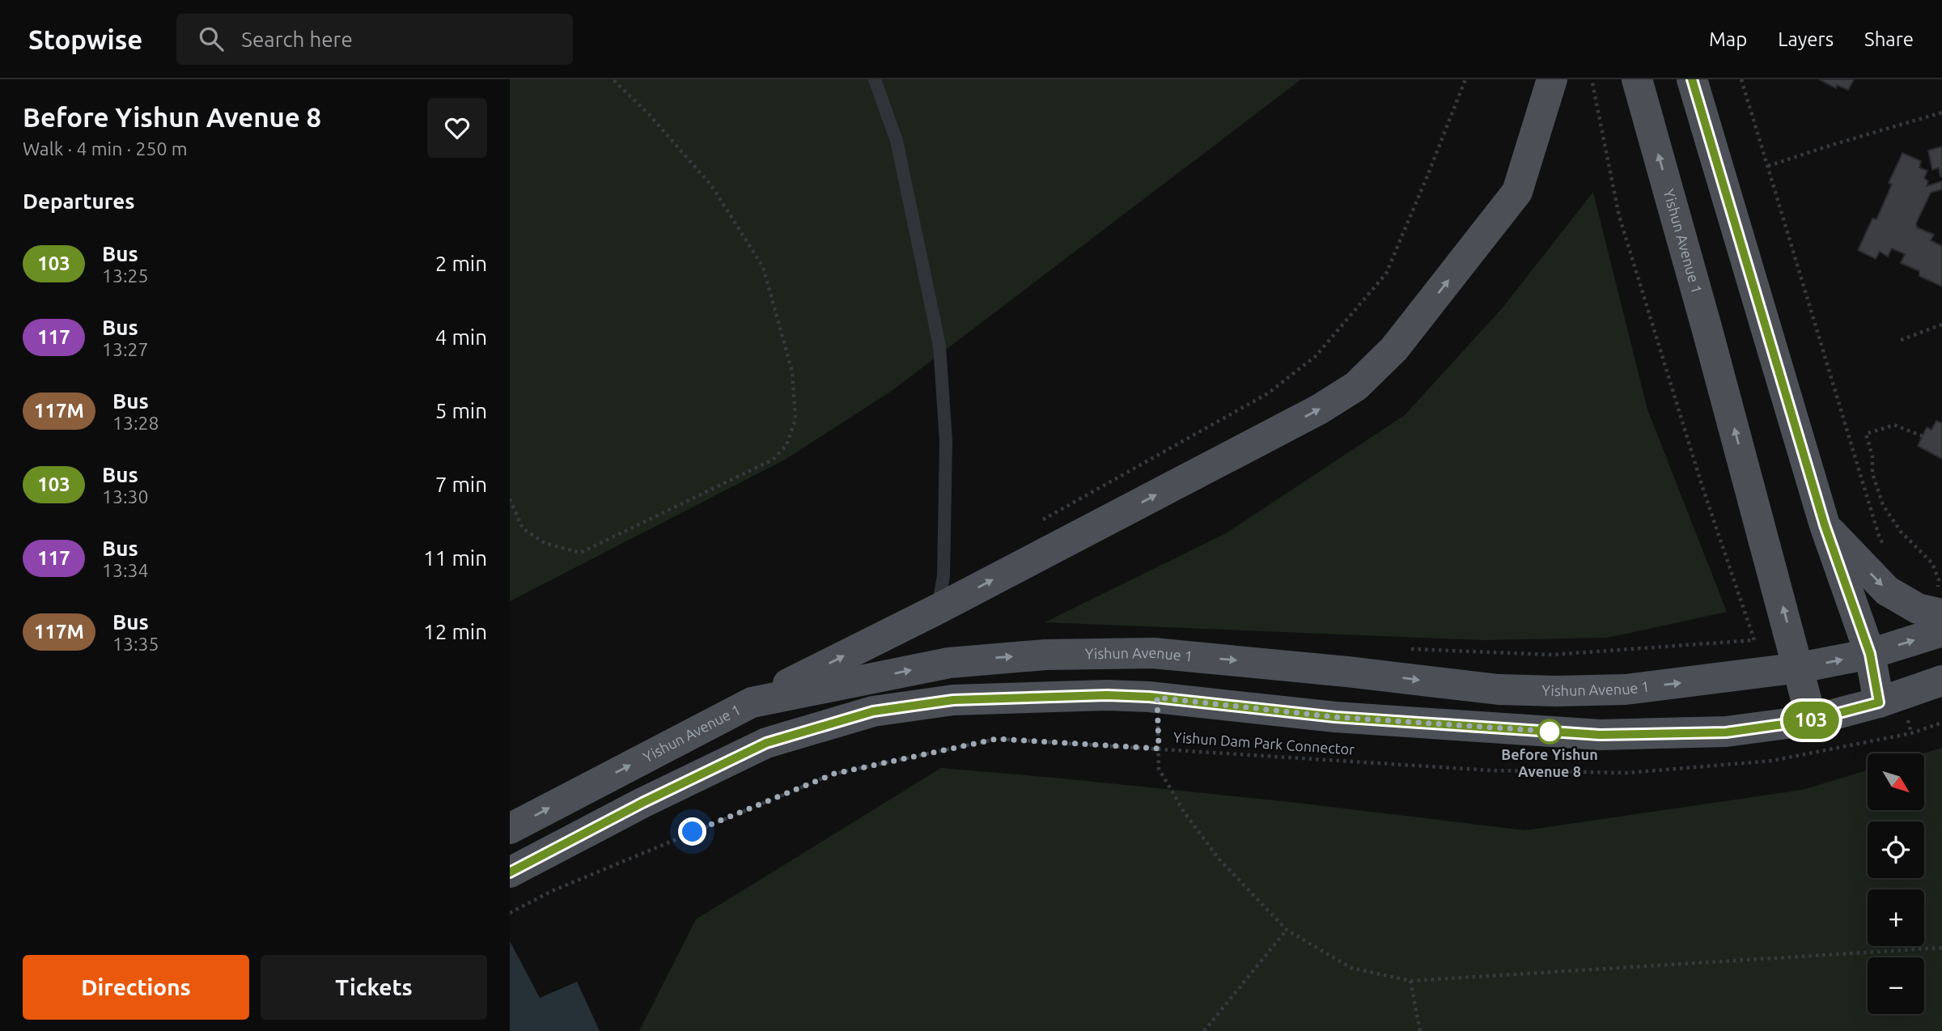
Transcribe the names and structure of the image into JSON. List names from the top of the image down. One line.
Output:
{"streets":{"main road":["Yishun Avenue 1"],"path":["Yishun Dam Park Connector"]},"places":["Before Yishun Avenue 8"],"lines":["bus line 103"],"north":"bottom right","page":{"header":"Stopwise","search":"Search here","nav":["Map","Layers","Share"],"heading":[["Before Yishun Avenue 8","Walk · 4 min · 250 m"],"Departures"],"on_map":"103","list":[{"mark":"103","name":"Bus","note":"13:25","value":"2 min"},{"mark":"117","name":"Bus","note":"13:27","value":"4 min"},{"mark":"117M","name":"Bus","note":"13:28","value":"5 min"},{"mark":"103","name":"Bus","note":"13:30","value":"7 min"},{"mark":"117","name":"Bus","note":"13:34","value":"11 min"},{"mark":"117M","name":"Bus","note":"13:35","value":"12 min"}],"map_buttons":["+","−"],"buttons":["Directions","Tickets"]}}
